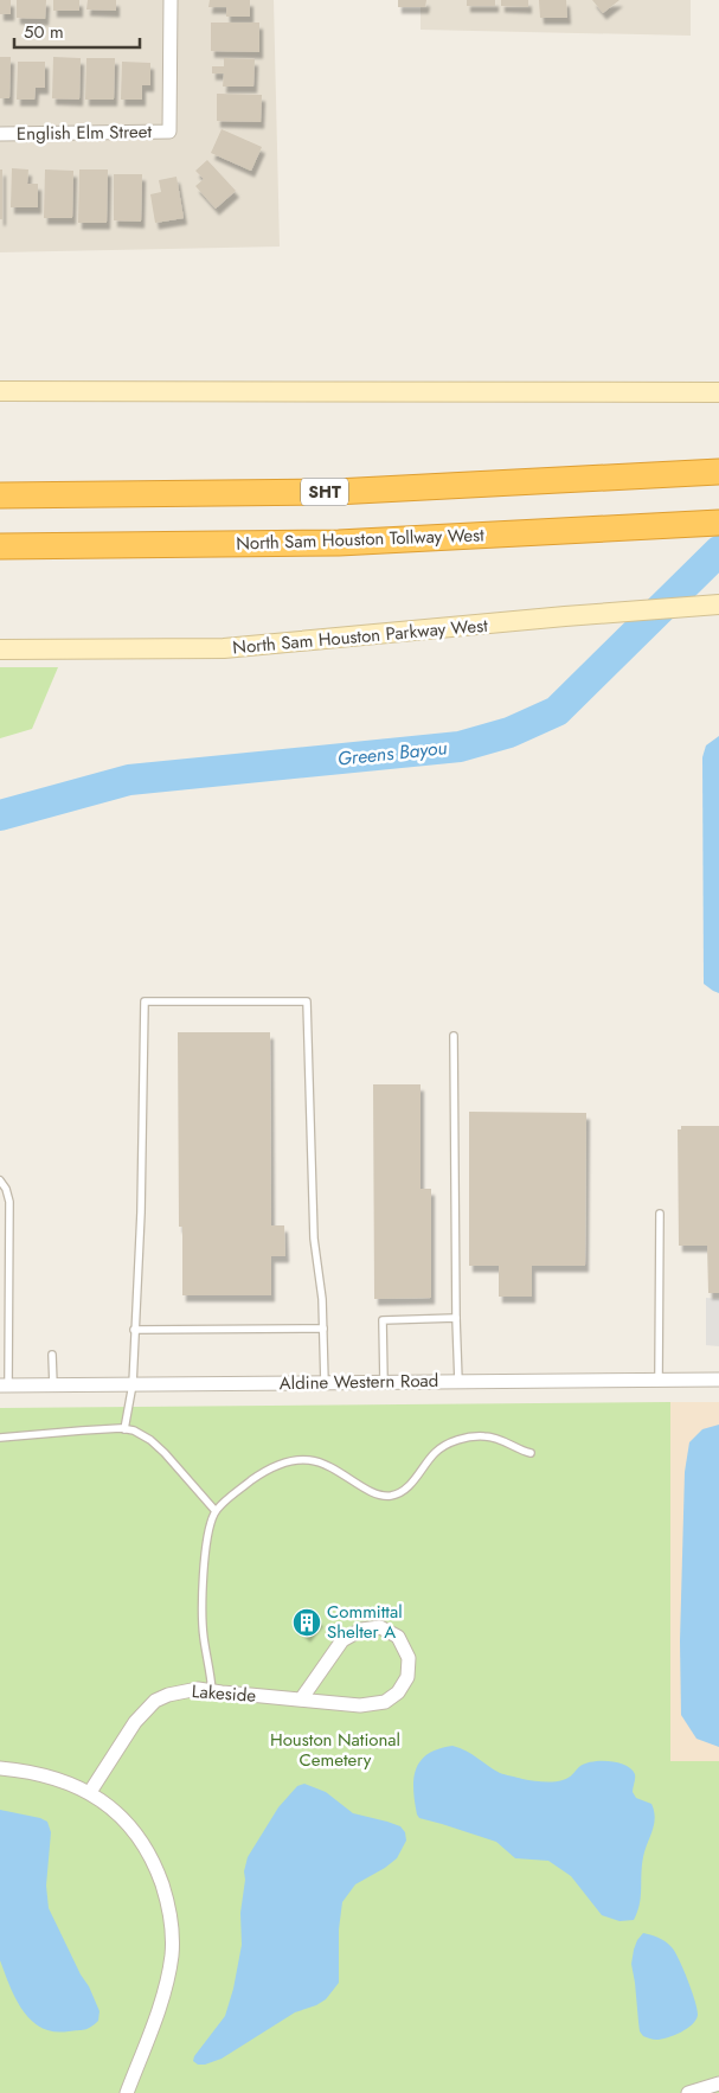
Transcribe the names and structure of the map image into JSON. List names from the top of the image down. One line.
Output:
{"streets":{"highway":["SHT","North Sam Houston Tollway West"],"main road":["North Sam Houston Parkway West"],"street":["English Elm Street","Aldine Western Road","Lakeside"]},"water":["Greens Bayou"],"parks":["Houston National Cemetery"],"places":{"building":["Committal Shelter A"]},"scale_bar":"50 m"}
